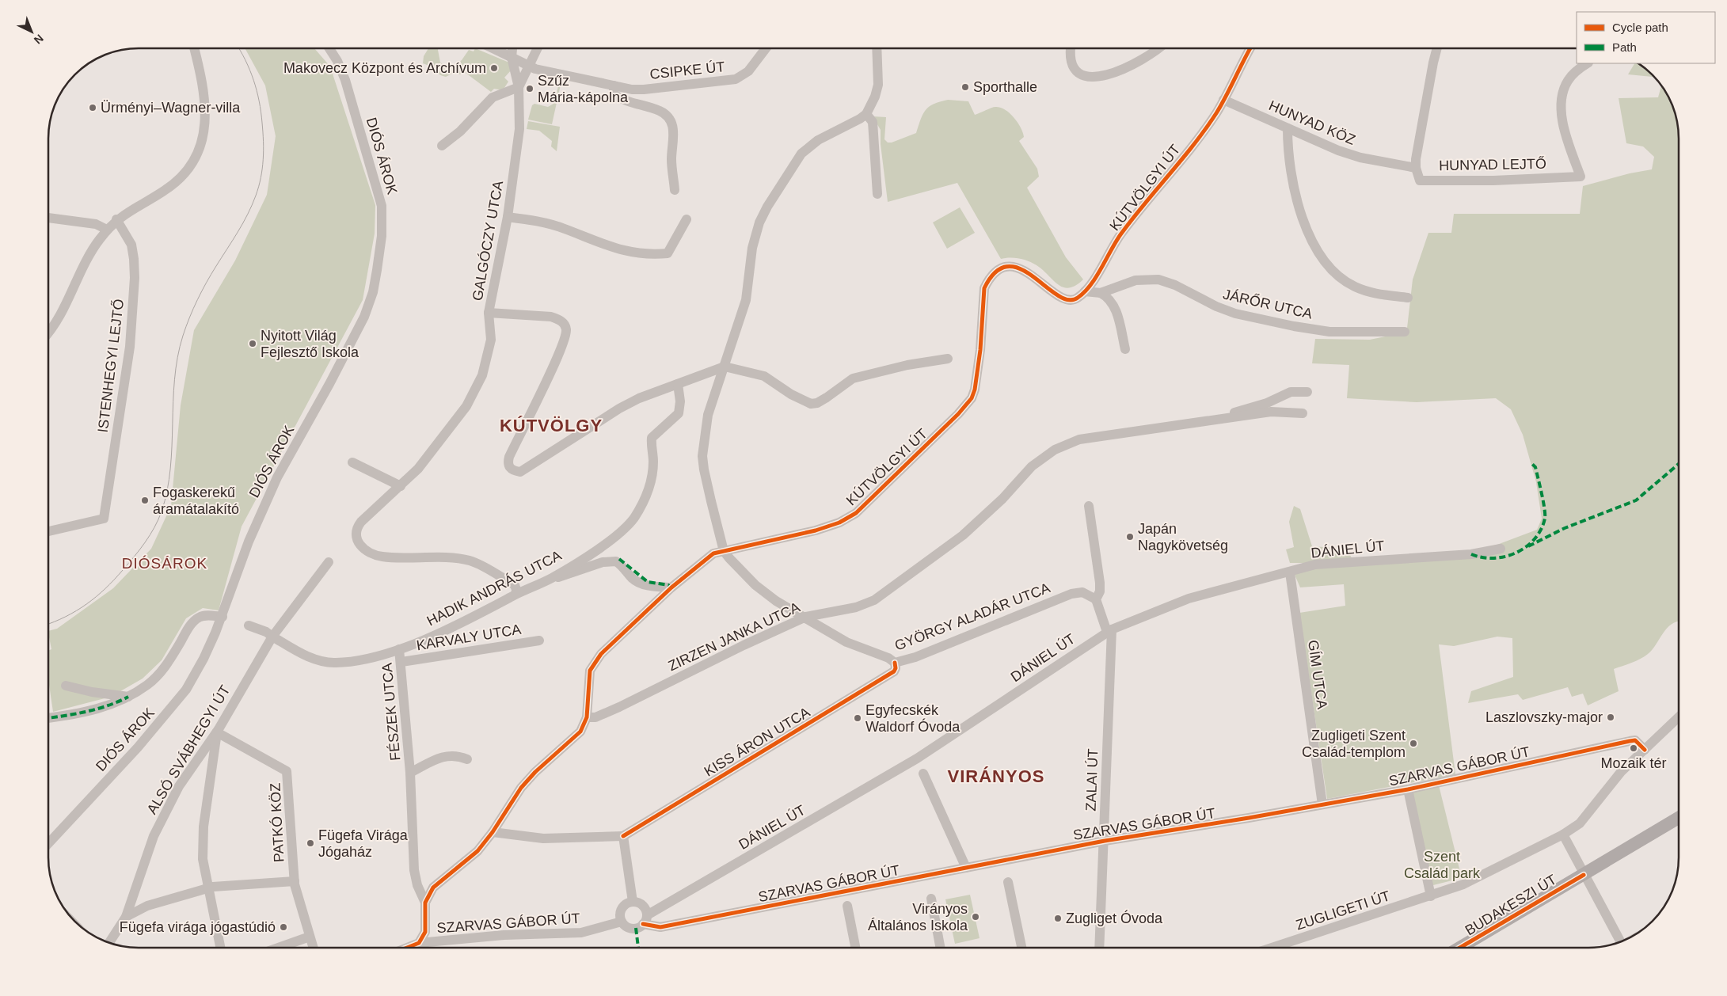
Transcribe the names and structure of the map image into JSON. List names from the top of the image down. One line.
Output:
{"streets":{"main road":["BUDAKESZI ÚT"],"street":["CSIPKE ÚT","HUNYAD KÖZ","DIÓS ÁROK","HUNYAD LEJTŐ","KÚTVÖLGYI ÚT","GALGÓCZY UTCA","JÁRŐR UTCA","ISTENHEGYI LEJTŐ","DÁNIEL ÚT","HADIK ANDRÁS UTCA","GYÖRGY ALADÁR UTCA","ZIRZEN JANKA UTCA","KARVALY UTCA","GÍM UTCA","FÉSZEK UTCA","KISS ÁRON UTCA","ALSÓ SVÁBHEGYI ÚT","SZARVAS GÁBOR ÚT","ZALAI ÚT","PATKÓ KÖZ","ZUGLIGETI ÚT"]},"crossings":[["HUNYAD KÖZ","HUNYAD LEJTŐ"],["HUNYAD KÖZ","KÚTVÖLGYI ÚT"],["KÚTVÖLGYI ÚT","JÁRŐR UTCA"],["KÚTVÖLGYI ÚT","GYÖRGY ALADÁR UTCA"],["KÚTVÖLGYI ÚT","ZIRZEN JANKA UTCA"],["KÚTVÖLGYI ÚT","FÉSZEK UTCA"],["GALGÓCZY UTCA","HADIK ANDRÁS UTCA"],["GALGÓCZY UTCA","GYÖRGY ALADÁR UTCA"],["DÁNIEL ÚT","GÍM UTCA"],["DÁNIEL ÚT","SZARVAS GÁBOR ÚT"],["DÁNIEL ÚT","ZALAI ÚT"],["HADIK ANDRÁS UTCA","FÉSZEK UTCA"],["HADIK ANDRÁS UTCA","ALSÓ SVÁBHEGYI ÚT"],["GYÖRGY ALADÁR UTCA","ZIRZEN JANKA UTCA"],["GYÖRGY ALADÁR UTCA","KISS ÁRON UTCA"],["GYÖRGY ALADÁR UTCA","ZALAI ÚT"],["KARVALY UTCA","FÉSZEK UTCA"],["GÍM UTCA","SZARVAS GÁBOR ÚT"],["ALSÓ SVÁBHEGYI ÚT","PATKÓ KÖZ"],["SZARVAS GÁBOR ÚT","ZALAI ÚT"],["SZARVAS GÁBOR ÚT","ZUGLIGETI ÚT"]],"districts":["KÚTVÖLGY","DIÓSÁROK","VIRÁNYOS"],"parks":["Szent Család park"],"places":["Makovecz Központ és Archívum","Sporthalle","Szűz Mária-kápolna","Ürményi–Wagner-villa","Nyitott Világ Fejlesztő Iskola","Fogaskerekű áramátalakító","Japán Nagykövetség","Laszlovszky-major","Egyfecskék Waldorf Óvoda","Zugligeti Szent Család-templom","Mozaik tér","Fügefa Virága Jógaház","Virányos Általános Iskola","Zugliget Óvoda","Fügefa virága jógastúdió"],"legend":["Cycle path","Path"],"north":"bottom right"}
